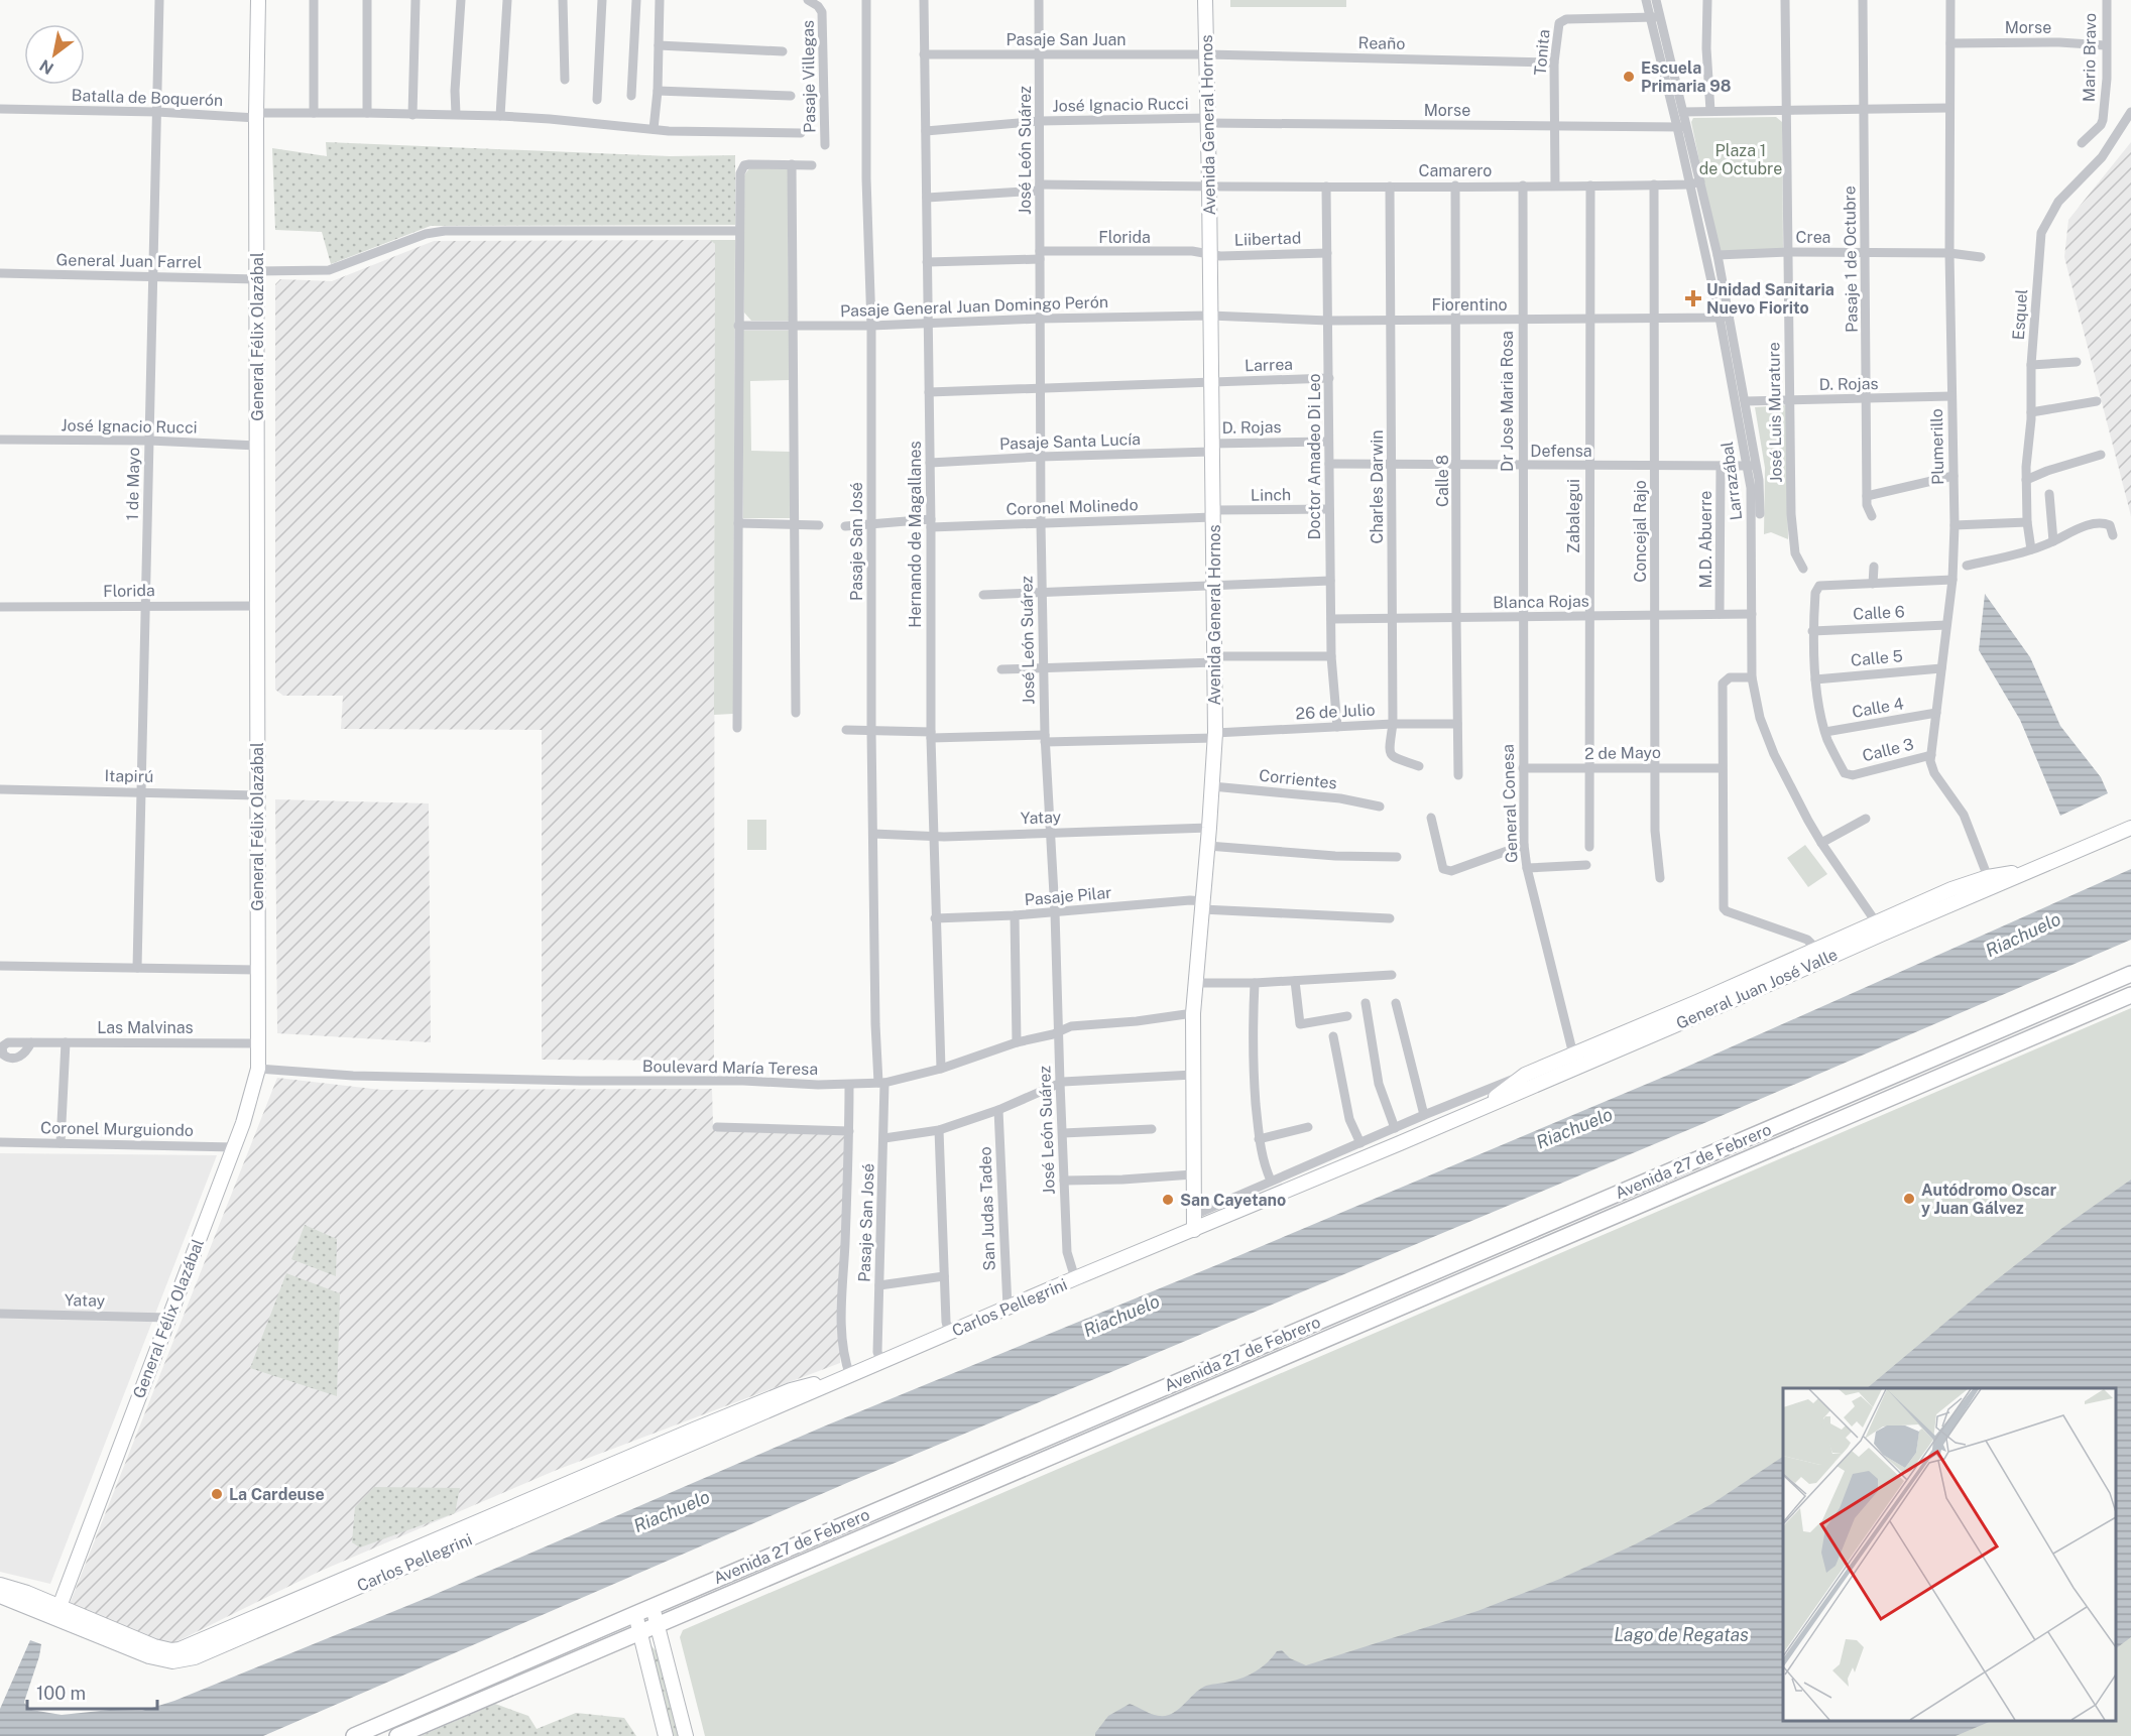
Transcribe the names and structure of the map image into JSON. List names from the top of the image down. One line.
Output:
{"streets":{"main road":["Avenida General Hornos","General Félix Olazábal","General Juan José Valle","Avenida 27 de Febrero","Carlos Pellegrini"],"street":["Morse","Pasaje San Juan","Reaño","Tonita","Mario Bravo","Pasaje Villegas","Batalla de Boquerón","José Ignacio Rucci","José León Suárez","Camarero","Florida","Crea","Liibertad","Pasaje 1 de Octubre","General Juan Farrel","Fiorentino","Pasaje General Juan Domingo Perón","Esquel","Larrea","D. Rojas","Dr Jose Maria Rosa","José Luis Murature","Pasaje Santa Lucía","Plumerillo","Defensa","Doctor Amadeo Di Leo","Calle 8","Larrazábal","1 de Mayo","Charles Darwin","Linch","Coronel Molinedo","Zabalegui","Concejal Rajo","Hernando de Magallanes","M.D. Abuerre","Pasaje San José","Blanca Rojas","Calle 6","Calle 5","Calle 4","26 de Julio","Calle 3","2 de Mayo","Itapirú","Corrientes","General Conesa","Yatay","Pasaje Pilar","Las Malvinas","Boulevard María Teresa","Coronel Murguiondo","San Judas Tadeo"]},"crossings":[["Morse","Tonita"],["Morse","Mario Bravo"],["Morse","José Ignacio Rucci"],["Morse","Avenida General Hornos"],["Morse","Plumerillo"],["Morse","Larrazábal"],["Pasaje San Juan","Reaño"],["Pasaje San Juan","Avenida General Hornos"],["Pasaje San Juan","José León Suárez"],["Pasaje San Juan","Hernando de Magallanes"],["Reaño","Tonita"],["Reaño","Avenida General Hornos"],["Tonita","Camarero"],["Tonita","Larrazábal"],["Batalla de Boquerón","General Félix Olazábal"],["Batalla de Boquerón","1 de Mayo"],["José Ignacio Rucci","Avenida General Hornos"],["José Ignacio Rucci","José León Suárez"],["José Ignacio Rucci","General Félix Olazábal"],["José Ignacio Rucci","1 de Mayo"],["José Ignacio Rucci","Hernando de Magallanes"],["Avenida General Hornos","Camarero"],["Avenida General Hornos","Florida"],["Avenida General Hornos","Liibertad"],["Avenida General Hornos","Fiorentino"],["Avenida General Hornos","Pasaje General Juan Domingo Perón"],["Avenida General Hornos","Larrea"],["Avenida General Hornos","D. Rojas"],["Avenida General Hornos","Pasaje Santa Lucía"],["Avenida General Hornos","Linch"],["Avenida General Hornos","Coronel Molinedo"],["Avenida General Hornos","26 de Julio"],["Avenida General Hornos","Corrientes"],["Avenida General Hornos","Yatay"],["Avenida General Hornos","Pasaje Pilar"],["Avenida General Hornos","General Juan José Valle"],["Avenida General Hornos","Boulevard María Teresa"],["Avenida General Hornos","Carlos Pellegrini"],["José León Suárez","Camarero"],["José León Suárez","Florida"],["José León Suárez","Pasaje General Juan Domingo Perón"],["José León Suárez","Larrea"],["José León Suárez","Pasaje Santa Lucía"],["José León Suárez","Coronel Molinedo"],["José León Suárez","26 de Julio"],["José León Suárez","Yatay"],["José León Suárez","Pasaje Pilar"],["José León Suárez","Boulevard María Teresa"],["José León Suárez","Carlos Pellegrini"],["Camarero","Dr Jose Maria Rosa"],["Camarero","Doctor Amadeo Di Leo"],["Camarero","Calle 8"],["Camarero","Larrazábal"],["Camarero","Charles Darwin"],["Camarero","Zabalegui"],["Camarero","Concejal Rajo"],["Camarero","Hernando de Magallanes"],["Florida","Liibertad"],["Florida","General Félix Olazábal"],["Florida","1 de Mayo"],["Florida","Hernando de Magallanes"],["Crea","Pasaje 1 de Octubre"],["Crea","José Luis Murature"],["Crea","Plumerillo"],["Crea","Larrazábal"],["Liibertad","Doctor Amadeo Di Leo"],["Pasaje 1 de Octubre","D. Rojas"],["General Juan Farrel","General Félix Olazábal"],["General Juan Farrel","1 de Mayo"],["Fiorentino","Pasaje General Juan Domingo Perón"],["Fiorentino","Dr Jose Maria Rosa"],["Fiorentino","Doctor Amadeo Di Leo"],["Fiorentino","Calle 8"],["Fiorentino","Larrazábal"],["Fiorentino","Charles Darwin"],["Fiorentino","Zabalegui"],["Fiorentino","Concejal Rajo"],["Pasaje General Juan Domingo Perón","Hernando de Magallanes"],["Pasaje General Juan Domingo Perón","Pasaje San José"],["General Félix Olazábal","Itapirú"],["General Félix Olazábal","Yatay"],["General Félix Olazábal","Las Malvinas"],["General Félix Olazábal","Boulevard María Teresa"],["General Félix Olazábal","Coronel Murguiondo"],["General Félix Olazábal","Carlos Pellegrini"],["Larrea","Doctor Amadeo Di Leo"],["Larrea","Hernando de Magallanes"],["D. Rojas","José Luis Murature"],["D. Rojas","Pasaje Santa Lucía"],["D. Rojas","Plumerillo"],["D. Rojas","Doctor Amadeo Di Leo"],["D. Rojas","Larrazábal"],["Dr Jose Maria Rosa","Defensa"],["Dr Jose Maria Rosa","Blanca Rojas"],["Dr Jose Maria Rosa","General Conesa"],["Pasaje Santa Lucía","Hernando de Magallanes"],["Plumerillo","Calle 6"],["Plumerillo","Calle 5"],["Plumerillo","Calle 4"],["Plumerillo","Calle 3"],["Plumerillo","General Juan José Valle"],["Defensa","Doctor Amadeo Di Leo"],["Defensa","Calle 8"],["Defensa","Larrazábal"],["Defensa","Charles Darwin"],["Defensa","Zabalegui"],["Defensa","Concejal Rajo"],["Defensa","M.D. Abuerre"],["Doctor Amadeo Di Leo","Linch"],["Doctor Amadeo Di Leo","Blanca Rojas"],["Doctor Amadeo Di Leo","26 de Julio"],["Calle 8","Blanca Rojas"],["Calle 8","26 de Julio"],["Larrazábal","Blanca Rojas"],["Larrazábal","General Juan José Valle"],["1 de Mayo","Itapirú"],["Charles Darwin","Blanca Rojas"],["Charles Darwin","26 de Julio"],["Linch","Coronel Molinedo"],["Coronel Molinedo","Hernando de Magallanes"],["Coronel Molinedo","Pasaje San José"],["Zabalegui","Blanca Rojas"],["Zabalegui","2 de Mayo"],["Concejal Rajo","Blanca Rojas"],["Concejal Rajo","2 de Mayo"],["Hernando de Magallanes","26 de Julio"],["Hernando de Magallanes","Yatay"],["Hernando de Magallanes","Pasaje Pilar"],["Hernando de Magallanes","Boulevard María Teresa"],["M.D. Abuerre","Blanca Rojas"],["Pasaje San José","26 de Julio"],["Pasaje San José","Yatay"],["Pasaje San José","Boulevard María Teresa"],["Pasaje San José","Carlos Pellegrini"],["Blanca Rojas","General Conesa"],["Calle 4","Calle 3"],["2 de Mayo","General Conesa"],["General Conesa","General Juan José Valle"],["General Juan José Valle","Carlos Pellegrini"],["San Judas Tadeo","Carlos Pellegrini"]],"water":["Riachuelo","Lago de Regatas"],"parks":["Plaza 1 de Octubre"],"places":{"other":["Escuela Primaria 98","Autódromo Oscar y Juan Gálvez","San Cayetano","La Cardeuse"],"health":["Unidad Sanitaria Nuevo Fiorito"]},"scale_bar":"100 m","north":"bottom left"}
